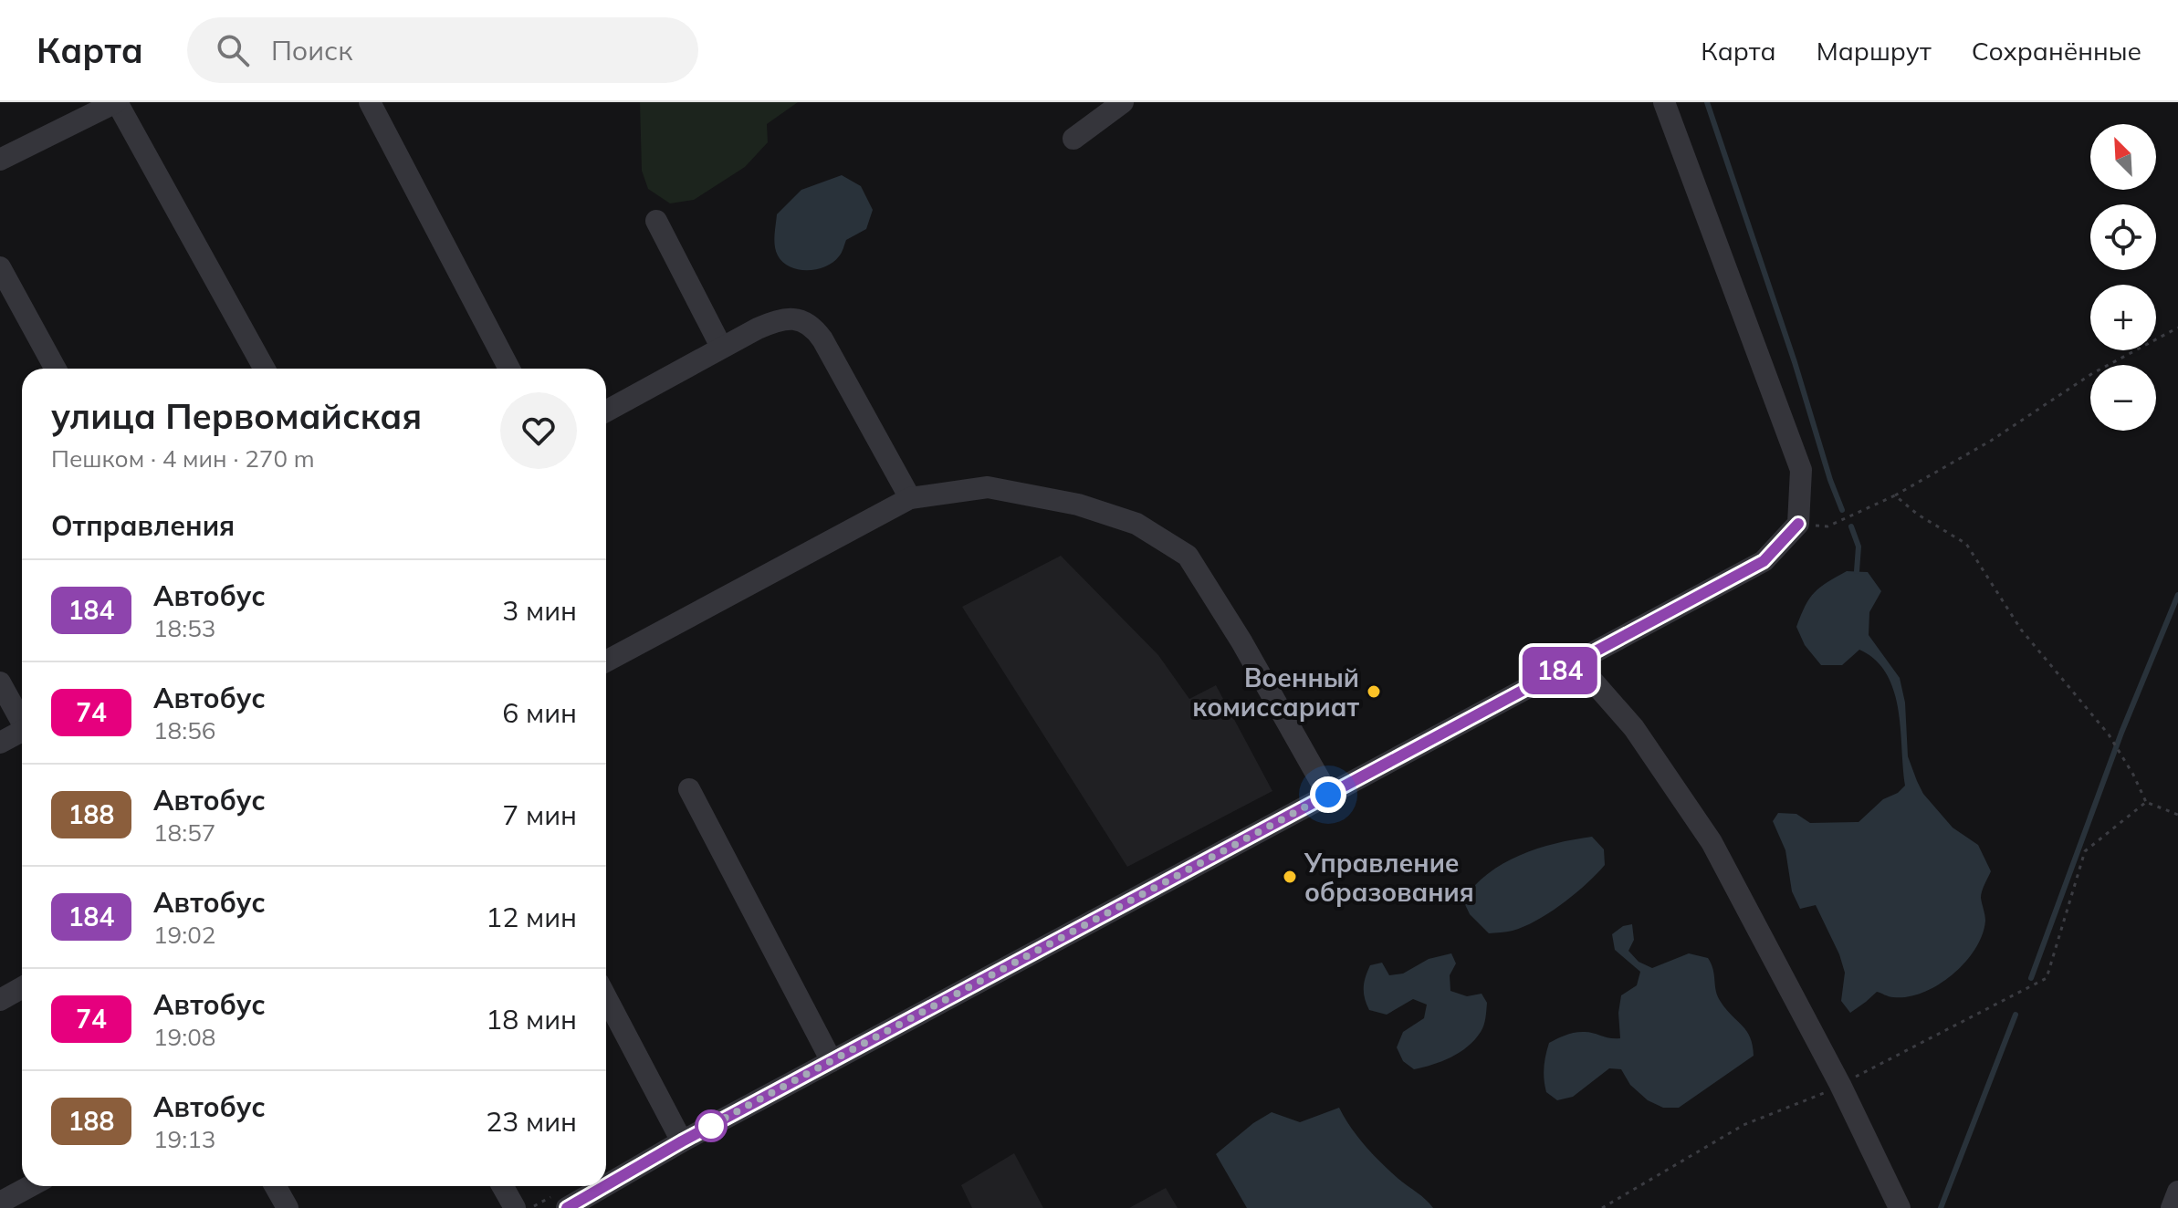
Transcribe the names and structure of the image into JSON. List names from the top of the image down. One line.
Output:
{"places":["Военный комиссариат","Управление образования"],"lines":["bus line 184"],"north":"top left","page":{"header":"Карта","search":"Поиск","nav":["Карта","Маршрут","Сохранённые"],"on_map":"184","map_buttons":["+","−"],"heading":[["улица Первомайская","Пешком · 4 мин · 270 m"],"Отправления"],"list":[{"mark":"184","name":"Автобус","note":"18:53","value":"3 мин"},{"mark":"74","name":"Автобус","note":"18:56","value":"6 мин"},{"mark":"188","name":"Автобус","note":"18:57","value":"7 мин"},{"mark":"184","name":"Автобус","note":"19:02","value":"12 мин"},{"mark":"74","name":"Автобус","note":"19:08","value":"18 мин"},{"mark":"188","name":"Автобус","note":"19:13","value":"23 мин"}]}}
